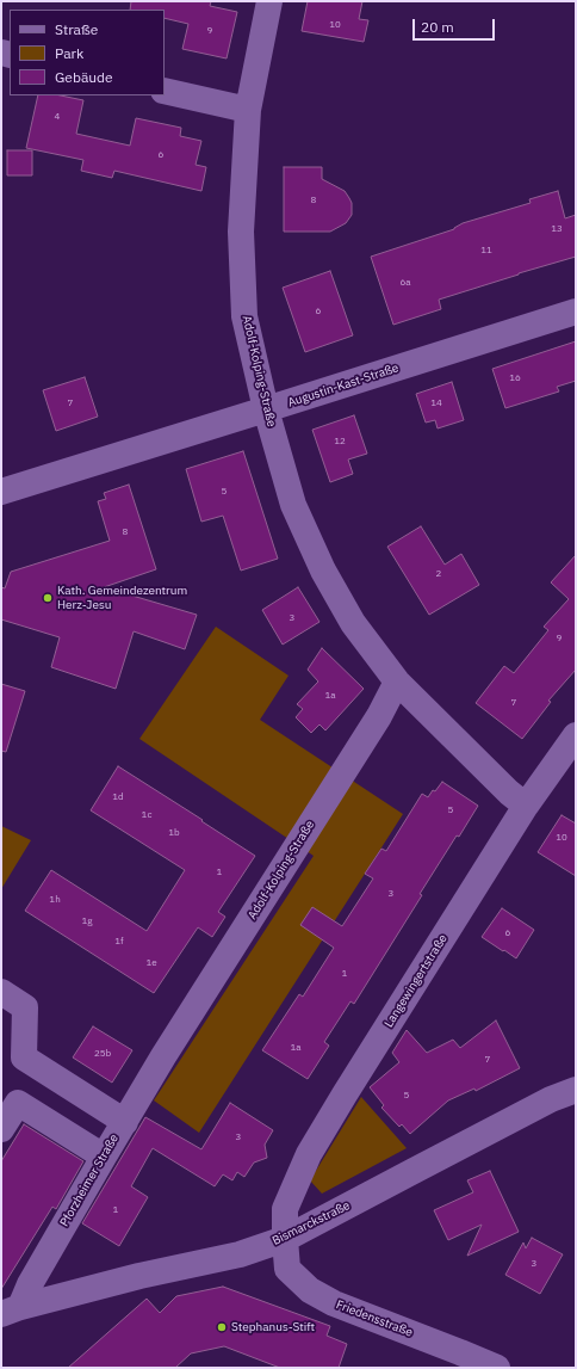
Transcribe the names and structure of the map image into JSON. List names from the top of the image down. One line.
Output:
{"streets":{"street":["Adolf-Kolping-Straße","Augustin-Kast-Straße","Langewingertstraße","Pforzheimer Straße","Bismarckstraße","Friedensstraße"]},"crossings":[["Adolf-Kolping-Straße","Augustin-Kast-Straße"],["Adolf-Kolping-Straße","Langewingertstraße"],["Adolf-Kolping-Straße","Pforzheimer Straße"],["Langewingertstraße","Bismarckstraße"],["Langewingertstraße","Friedensstraße"],["Pforzheimer Straße","Bismarckstraße"],["Bismarckstraße","Friedensstraße"]],"places":["Kath. Gemeindezentrum Herz-Jesu","Stephanus-Stift"],"house_numbers":["10","9","4","6","8","13","11","6a","6","16","7","14","12","5","8","2","3","9","1a","7","1d","5","1c","1b","10","1","3","1h","1g","6","1f","1e","1","1a","25b","7","5","3","1","3"],"legend":["Straße","Park","Gebäude"],"scale_bar":"20 m"}
